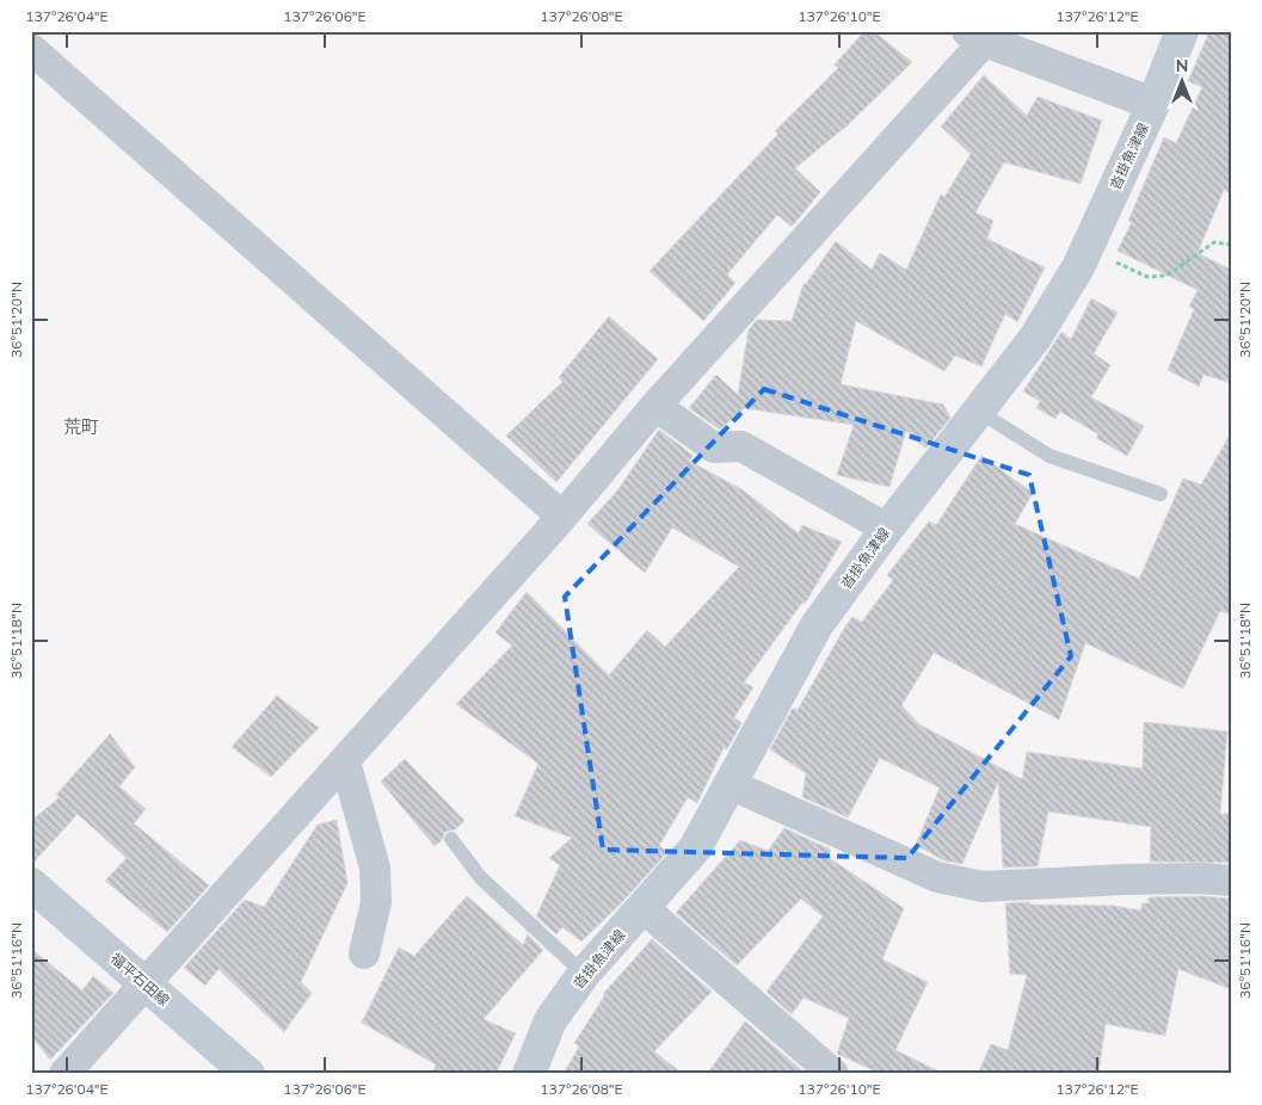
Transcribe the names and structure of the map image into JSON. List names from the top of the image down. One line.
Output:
{"streets":{"main road":["沓掛魚津線","福平石田線"]},"districts":["荒町"],"north":"top","coordinates":["137°26'04\"E","137°26'06\"E","137°26'08\"E","137°26'10\"E","137°26'12\"E","36°51'20\"N","36°51'18\"N","36°51'16\"N"]}
